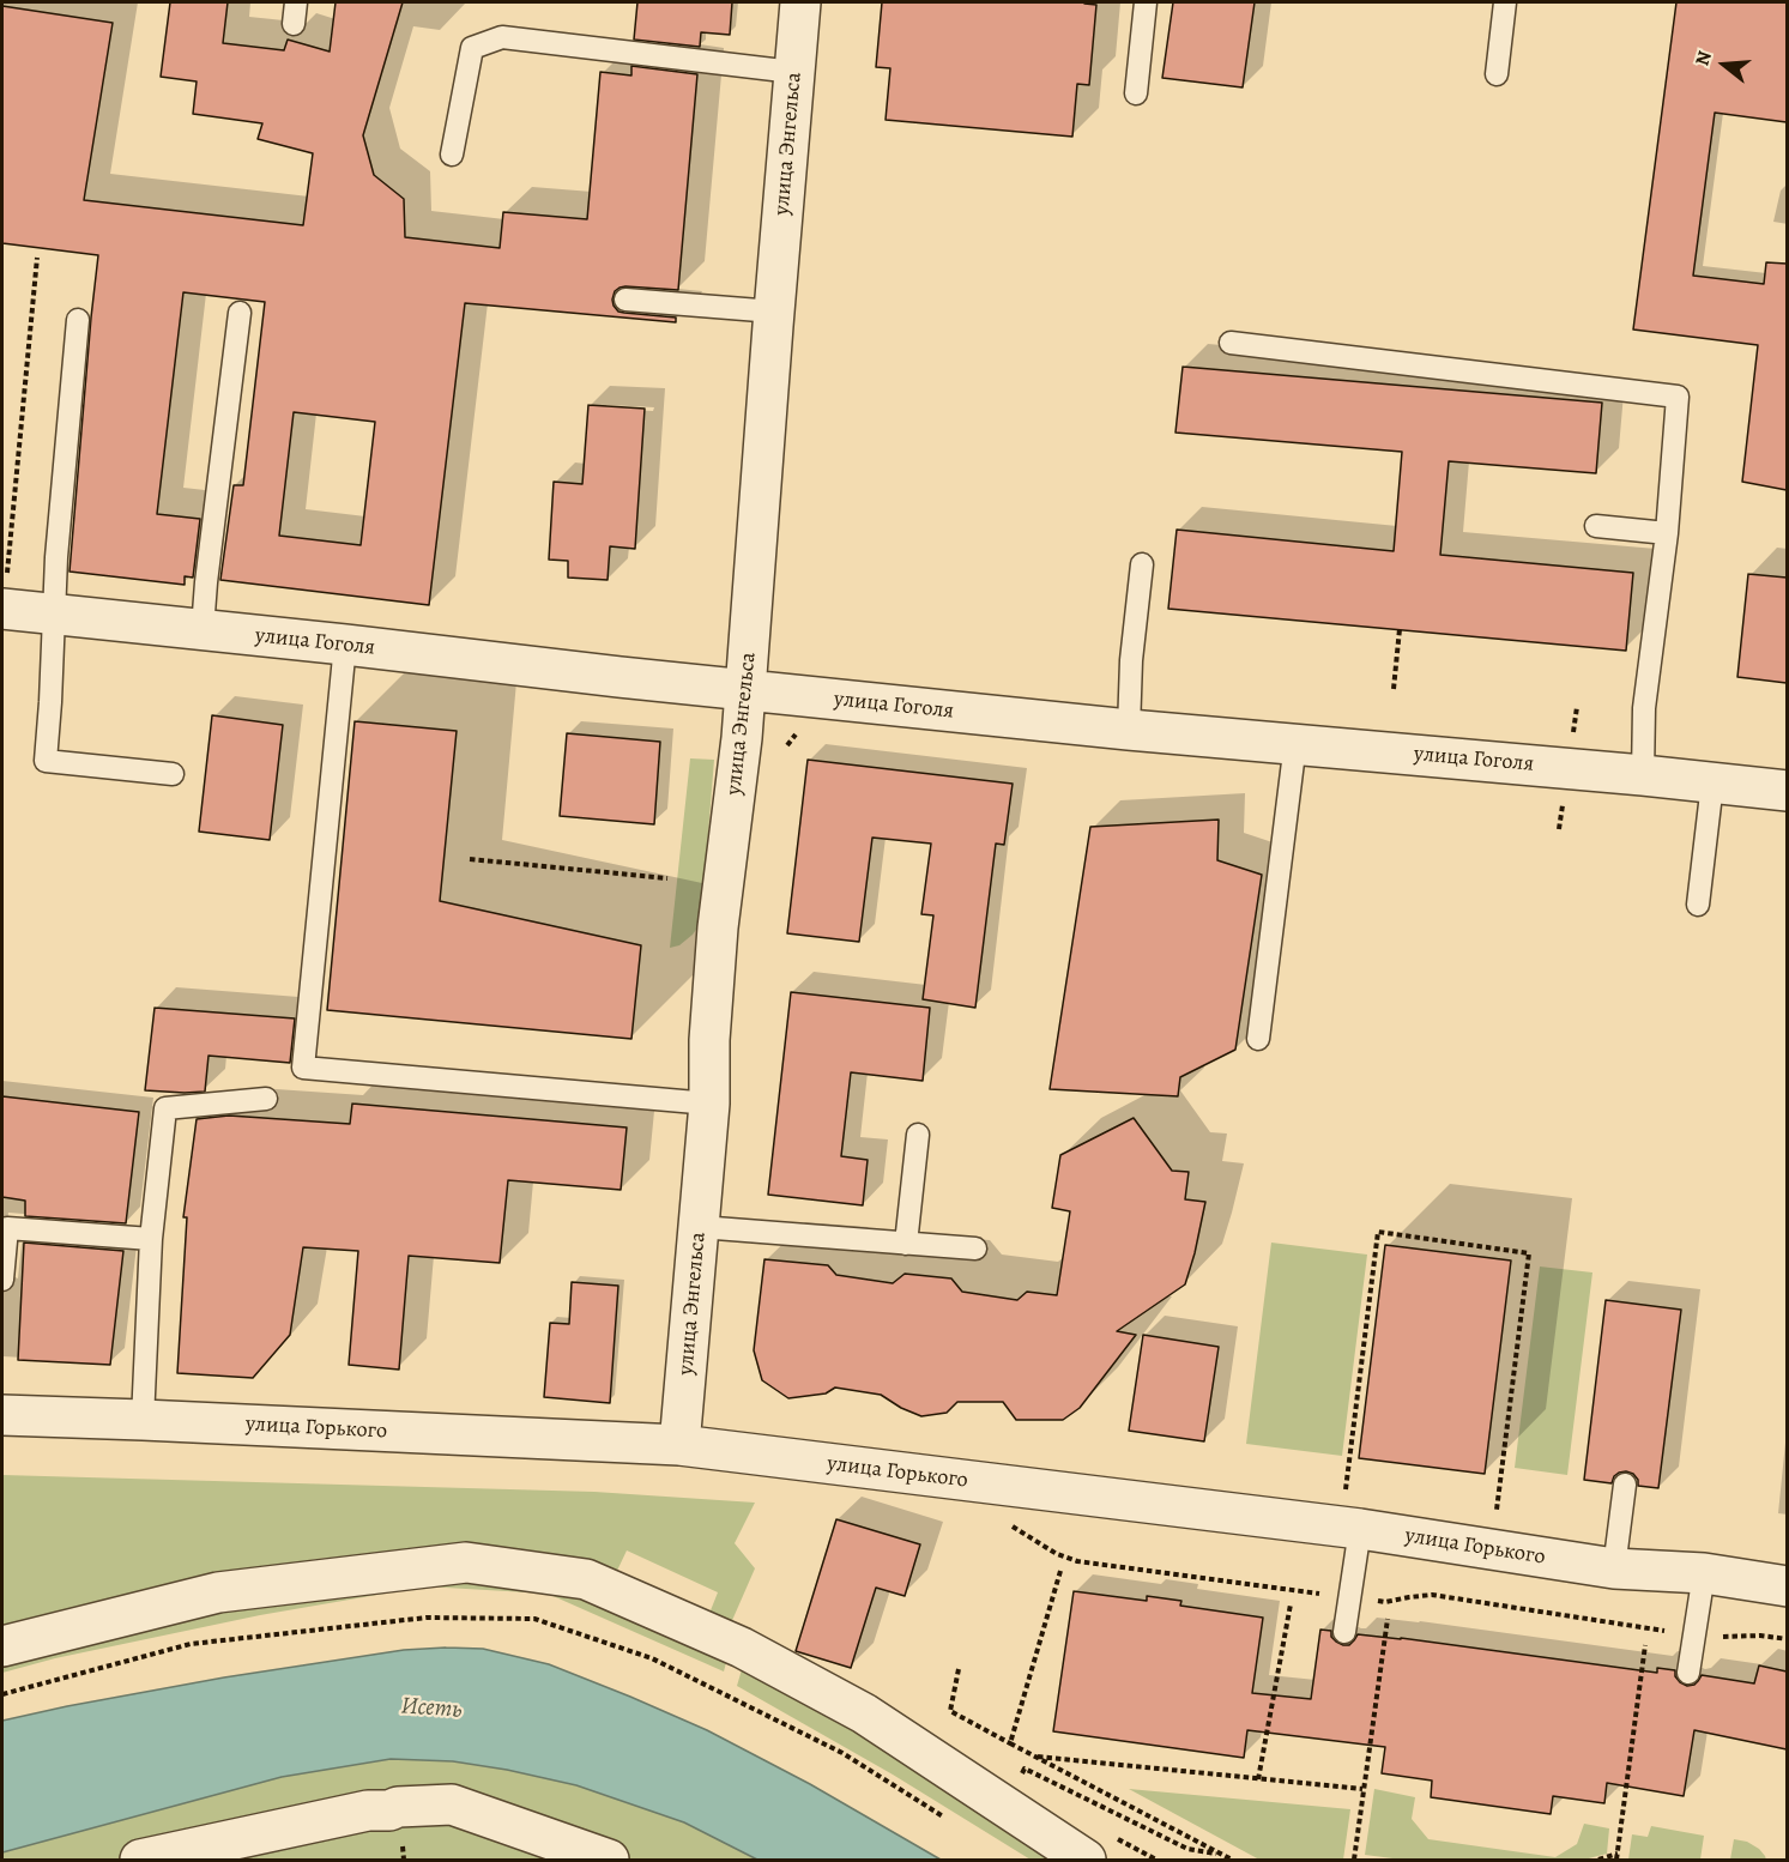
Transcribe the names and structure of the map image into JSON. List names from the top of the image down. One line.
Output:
{"streets":{"street":["улица Энгельса","улица Гоголя","улица Горького"]},"crossings":[["улица Энгельса","улица Гоголя"],["улица Энгельса","улица Горького"]],"water":["Исеть"],"north":"left"}
